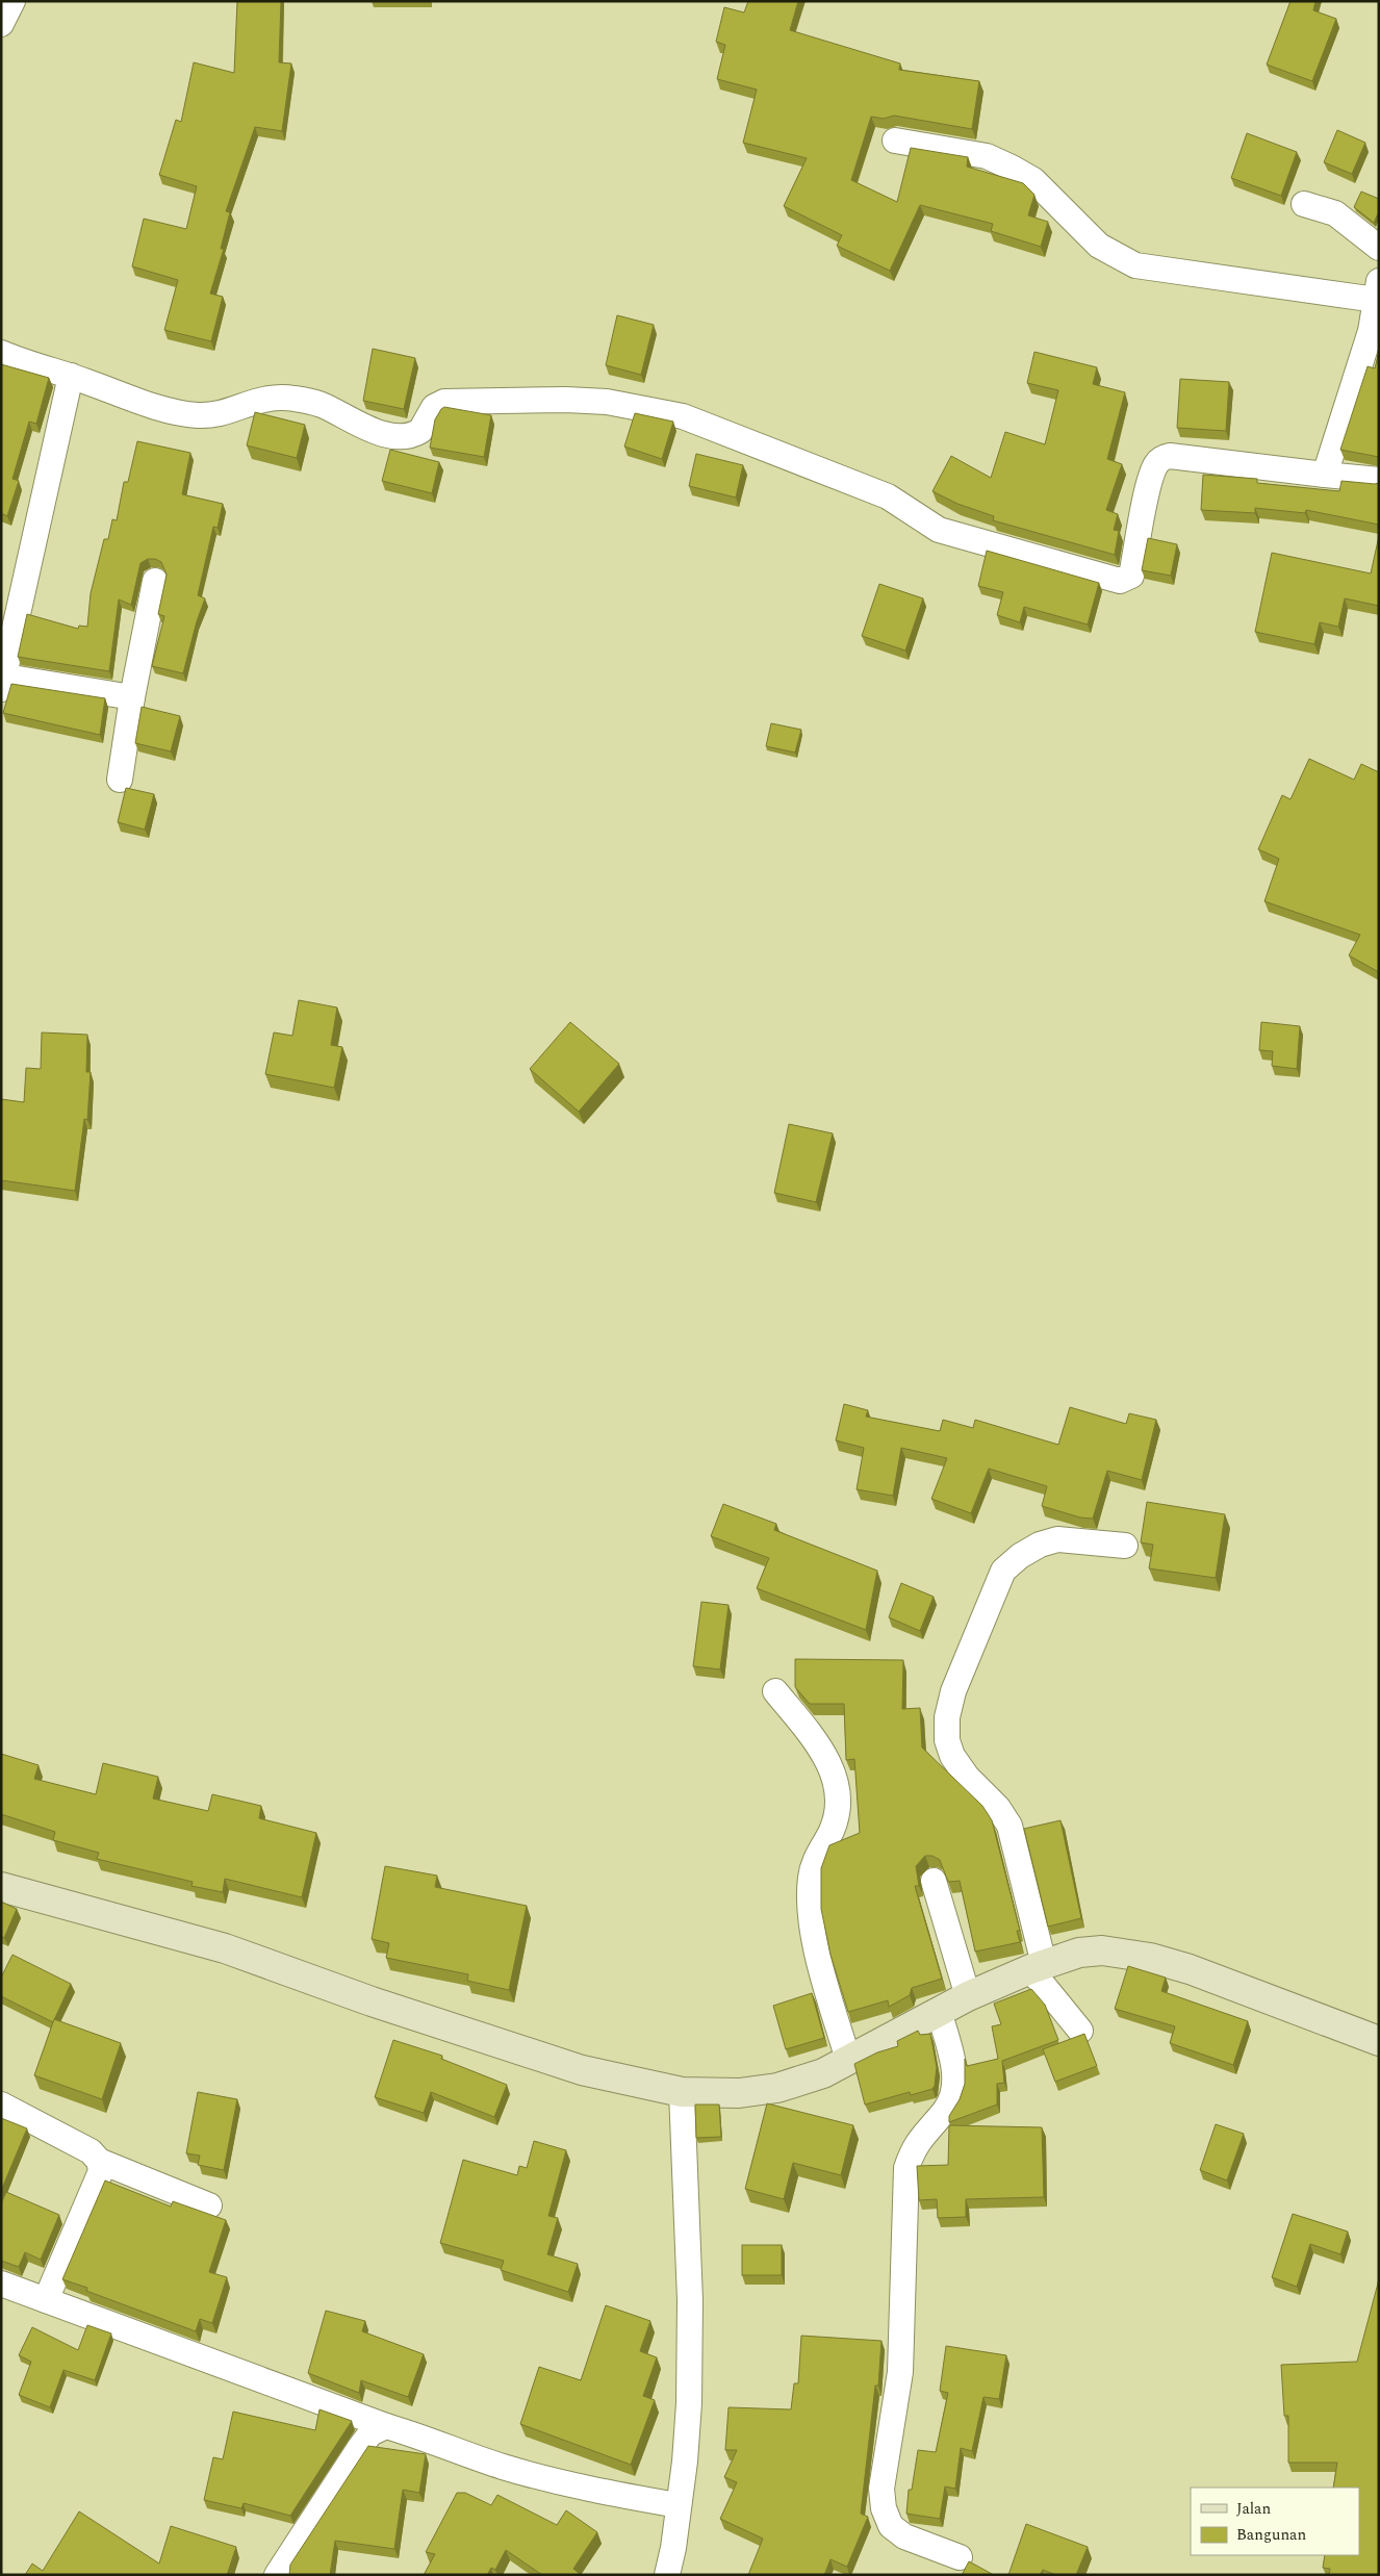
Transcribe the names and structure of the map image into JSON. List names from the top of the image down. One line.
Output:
{"legend":["Jalan","Bangunan"]}
